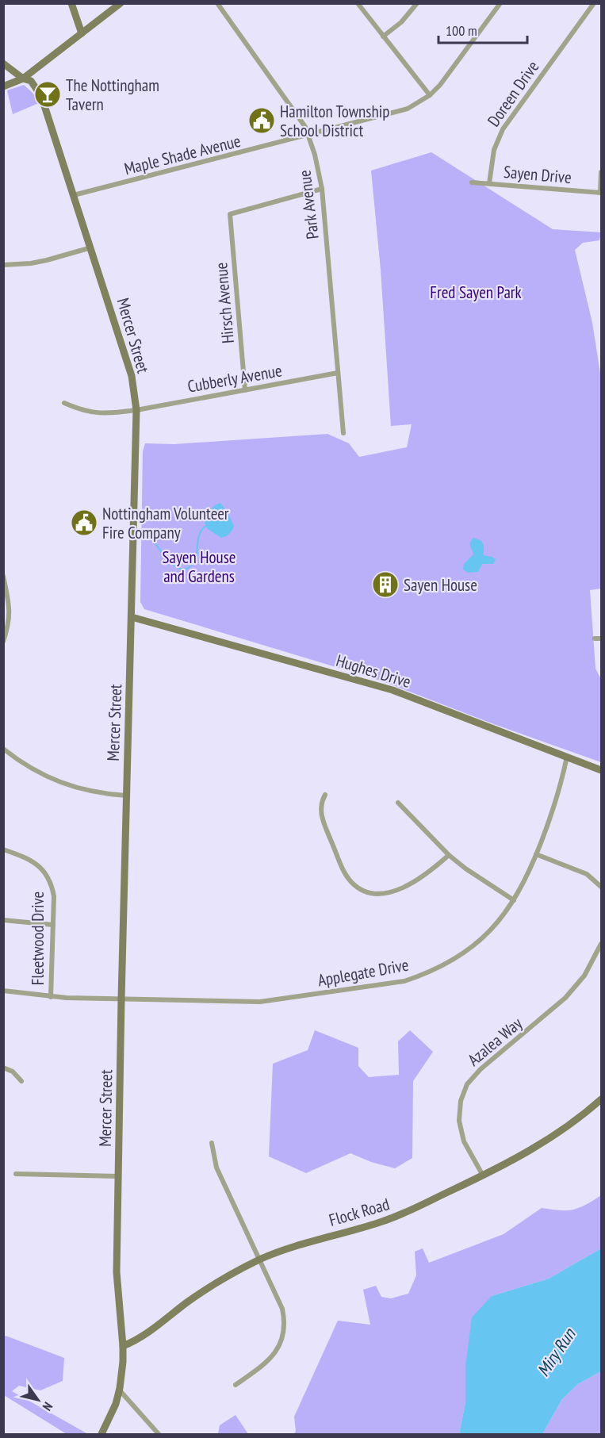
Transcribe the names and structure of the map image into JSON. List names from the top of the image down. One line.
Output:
{"streets":{"street":["Doreen Drive","Maple Shade Avenue","Sayen Drive","Park Avenue","Hirsch Avenue","Mercer Street","Cubberly Avenue","Hughes Drive","Fleetwood Drive","Applegate Drive","Azalea Way","Flock Road"]},"crossings":[["Doreen Drive","Sayen Drive"],["Maple Shade Avenue","Park Avenue"],["Maple Shade Avenue","Mercer Street"],["Park Avenue","Hirsch Avenue"],["Park Avenue","Cubberly Avenue"],["Hirsch Avenue","Cubberly Avenue"],["Mercer Street","Cubberly Avenue"],["Mercer Street","Hughes Drive"],["Mercer Street","Applegate Drive"],["Mercer Street","Flock Road"],["Hughes Drive","Applegate Drive"],["Fleetwood Drive","Applegate Drive"],["Azalea Way","Flock Road"]],"water":["Miry Run"],"parks":["Fred Sayen Park","Sayen House and Gardens"],"places":{"bar":["The Nottingham Tavern"],"public building":["Hamilton Township School District","Nottingham Volunteer Fire Company"],"building":["Sayen House"]},"scale_bar":"100 m","north":"bottom right"}
